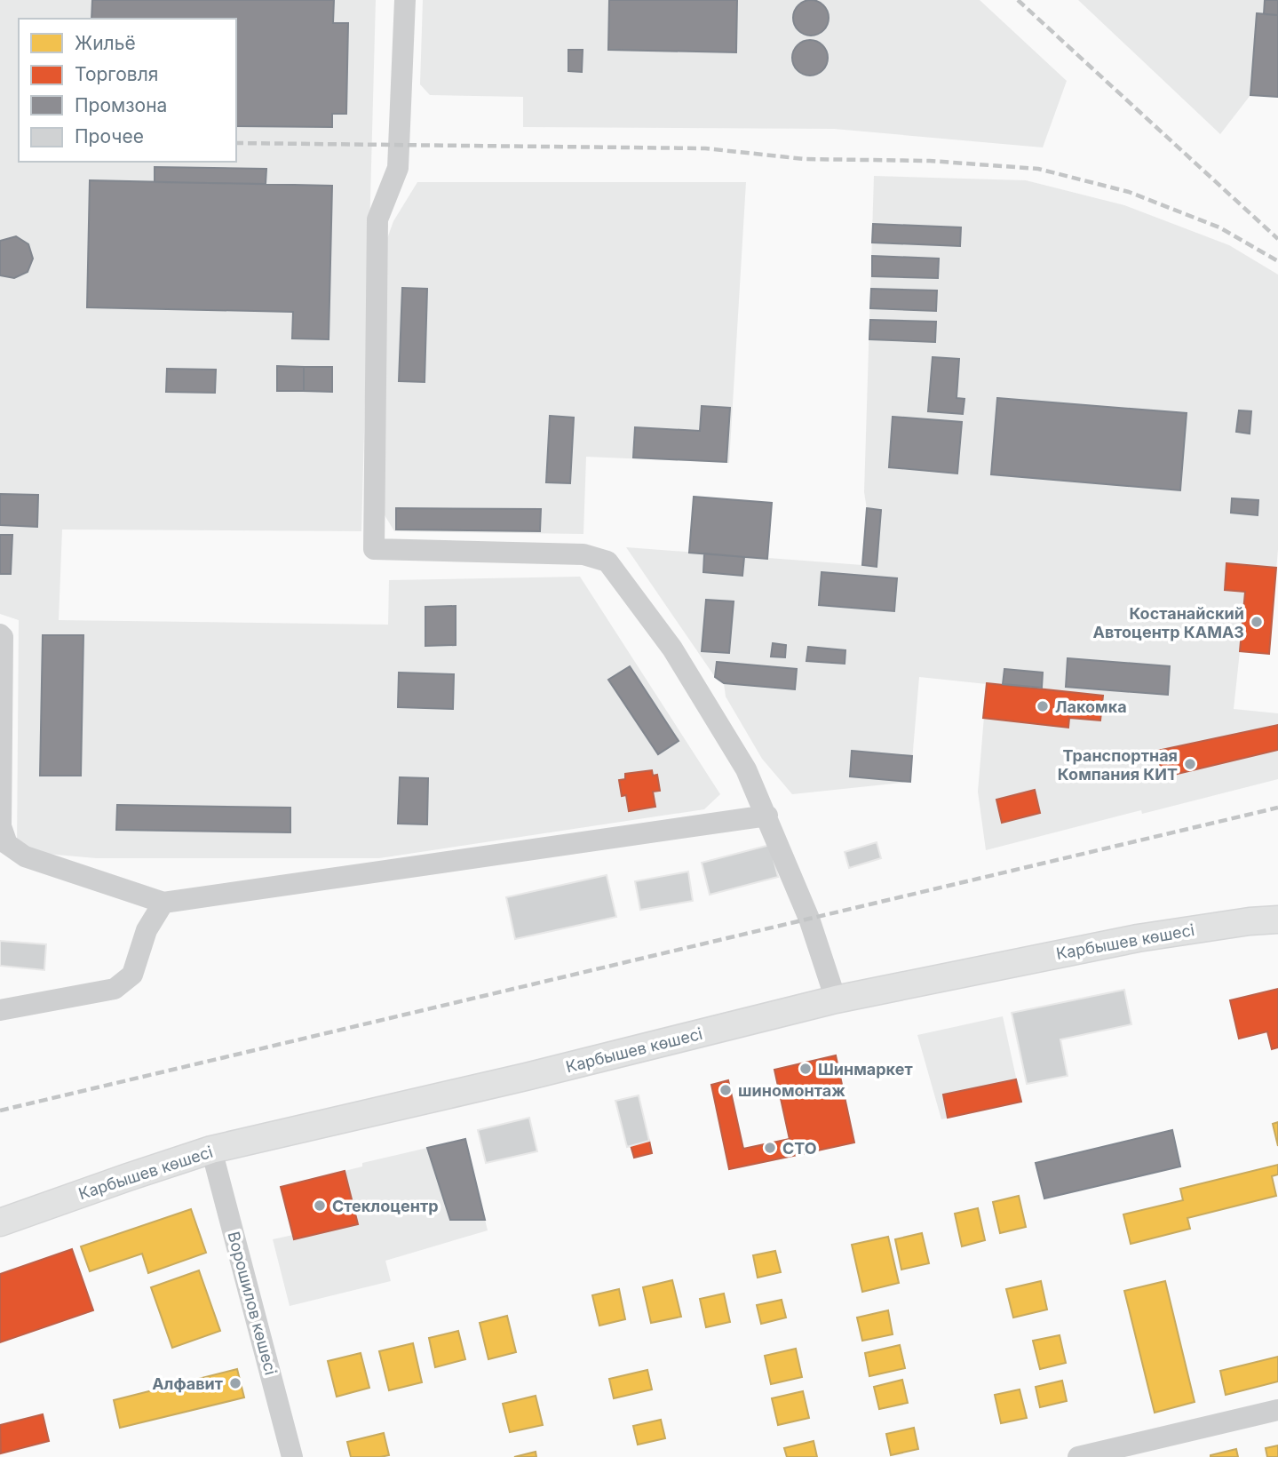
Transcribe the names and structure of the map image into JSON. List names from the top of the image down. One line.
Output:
{"streets":{"main road":["Карбышев көшесі"],"street":["Ворошилов көшесі"]},"crossings":[["Карбышев көшесі","Ворошилов көшесі"]],"places":["Костанайский Автоцентр КАМАЗ","Лакомка","Транспортная Компания КИТ","Шинмаркет","шиномонтаж","СТО","Стеклоцентр","Алфавит"],"legend":["Жильё","Торговля","Промзона","Прочее"]}
